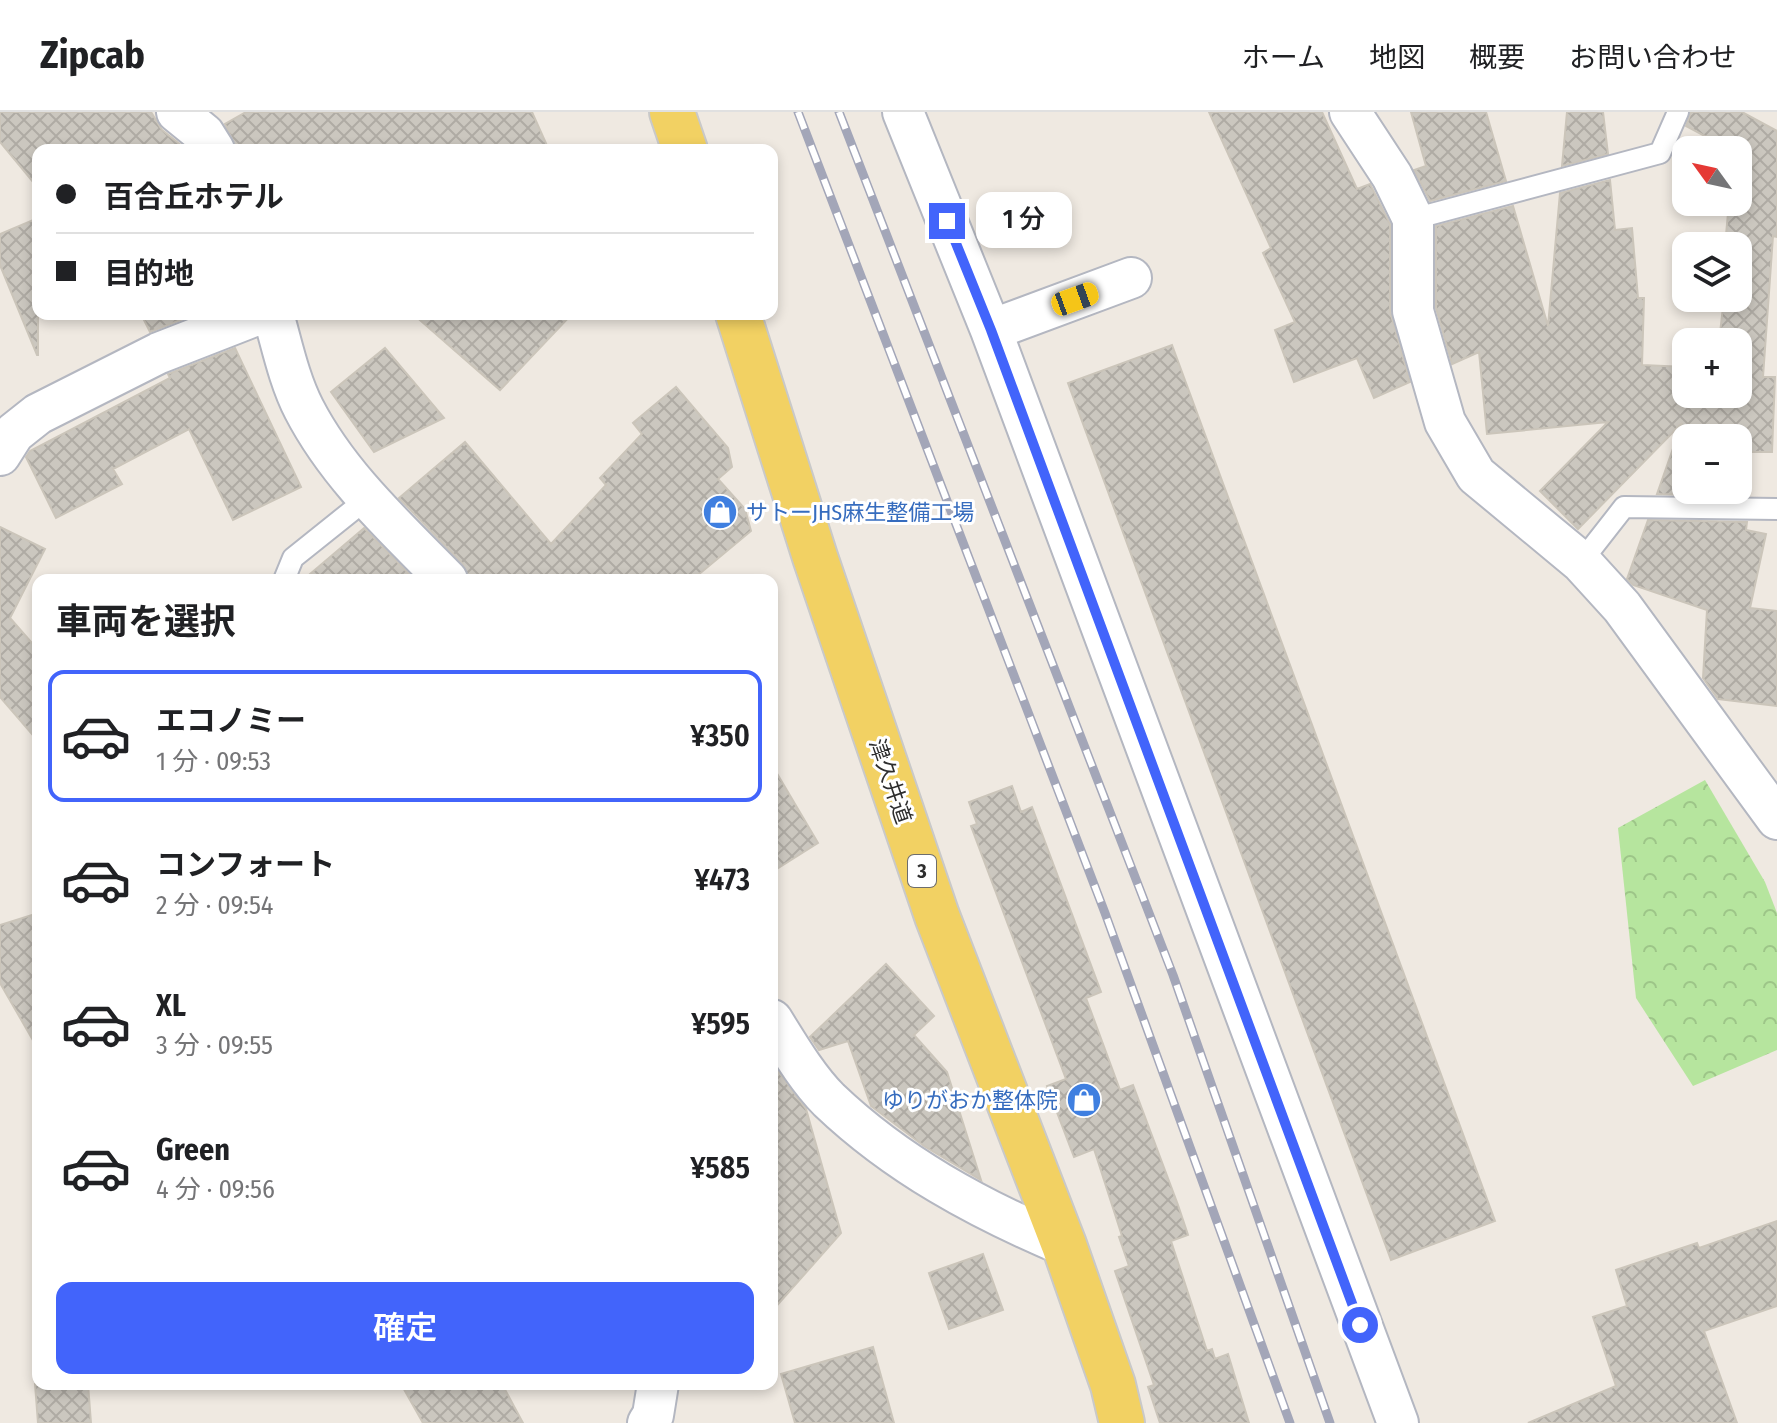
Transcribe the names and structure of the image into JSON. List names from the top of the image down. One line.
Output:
{"streets":{"main road":["津久井道","3"]},"places":{"shop":["サトーJHS麻生整備工場","ゆりがおか整体院"]},"north":"top left","page":{"header":"Zipcab","nav":["ホーム","地図","概要","お問い合わせ"],"map_buttons":["+","−"],"banner":["百合丘ホテル","目的地"],"bubble":"1 分","heading":"車両を選択","list":[{"name":"エコノミー","note":"1 分 · 09:53","value":"¥350"},{"name":"コンフォート","note":"2 分 · 09:54","value":"¥473"},{"name":"XL","note":"3 分 · 09:55","value":"¥595"},{"name":"Green","note":"4 分 · 09:56","value":"¥585"}],"buttons":"確定"}}
